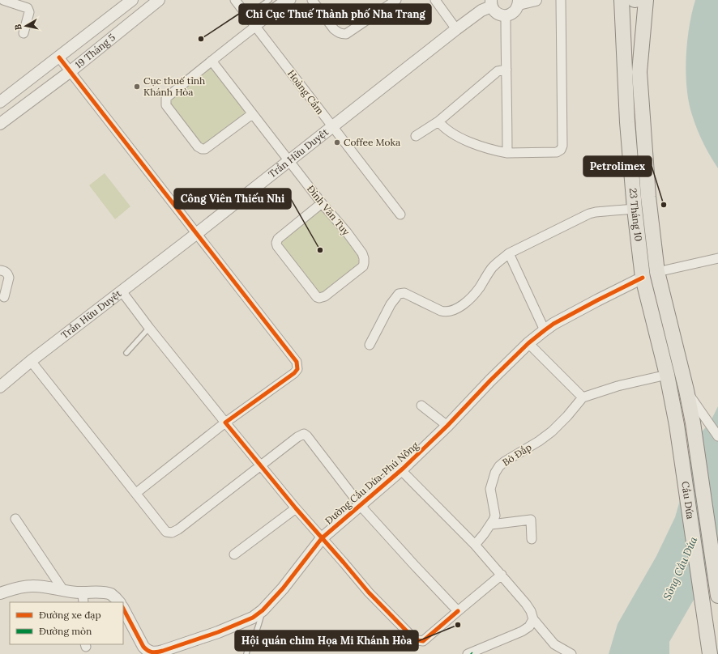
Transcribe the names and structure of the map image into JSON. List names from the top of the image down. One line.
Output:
{"streets":{"main road":["23 Tháng 10","Cầu Dứa"],"street":["19 Tháng 5","Hoàng Cầm","Trần Hữu Duyệt","Đinh Văn Tuy","Bờ Đắp","Đường Cầu Dứa-Phú Nông"]},"crossings":[["Hoàng Cầm","Trần Hữu Duyệt"],["Trần Hữu Duyệt","Đinh Văn Tuy"],["23 Tháng 10","Đường Cầu Dứa-Phú Nông"],["23 Tháng 10","Cầu Dứa"]],"water":["Sông Cầu Dứa"],"places":["Chi Cục Thuế Thành phố Nha Trang","Cục thuế tỉnh Khánh Hòa","Coffee Moka","Petrolimex","Công Viên Thiếu Nhi","Hội quán chim Họa Mi Khánh Hòa"],"legend":["Đường xe đạp","Đường mòn"],"north":"left"}
